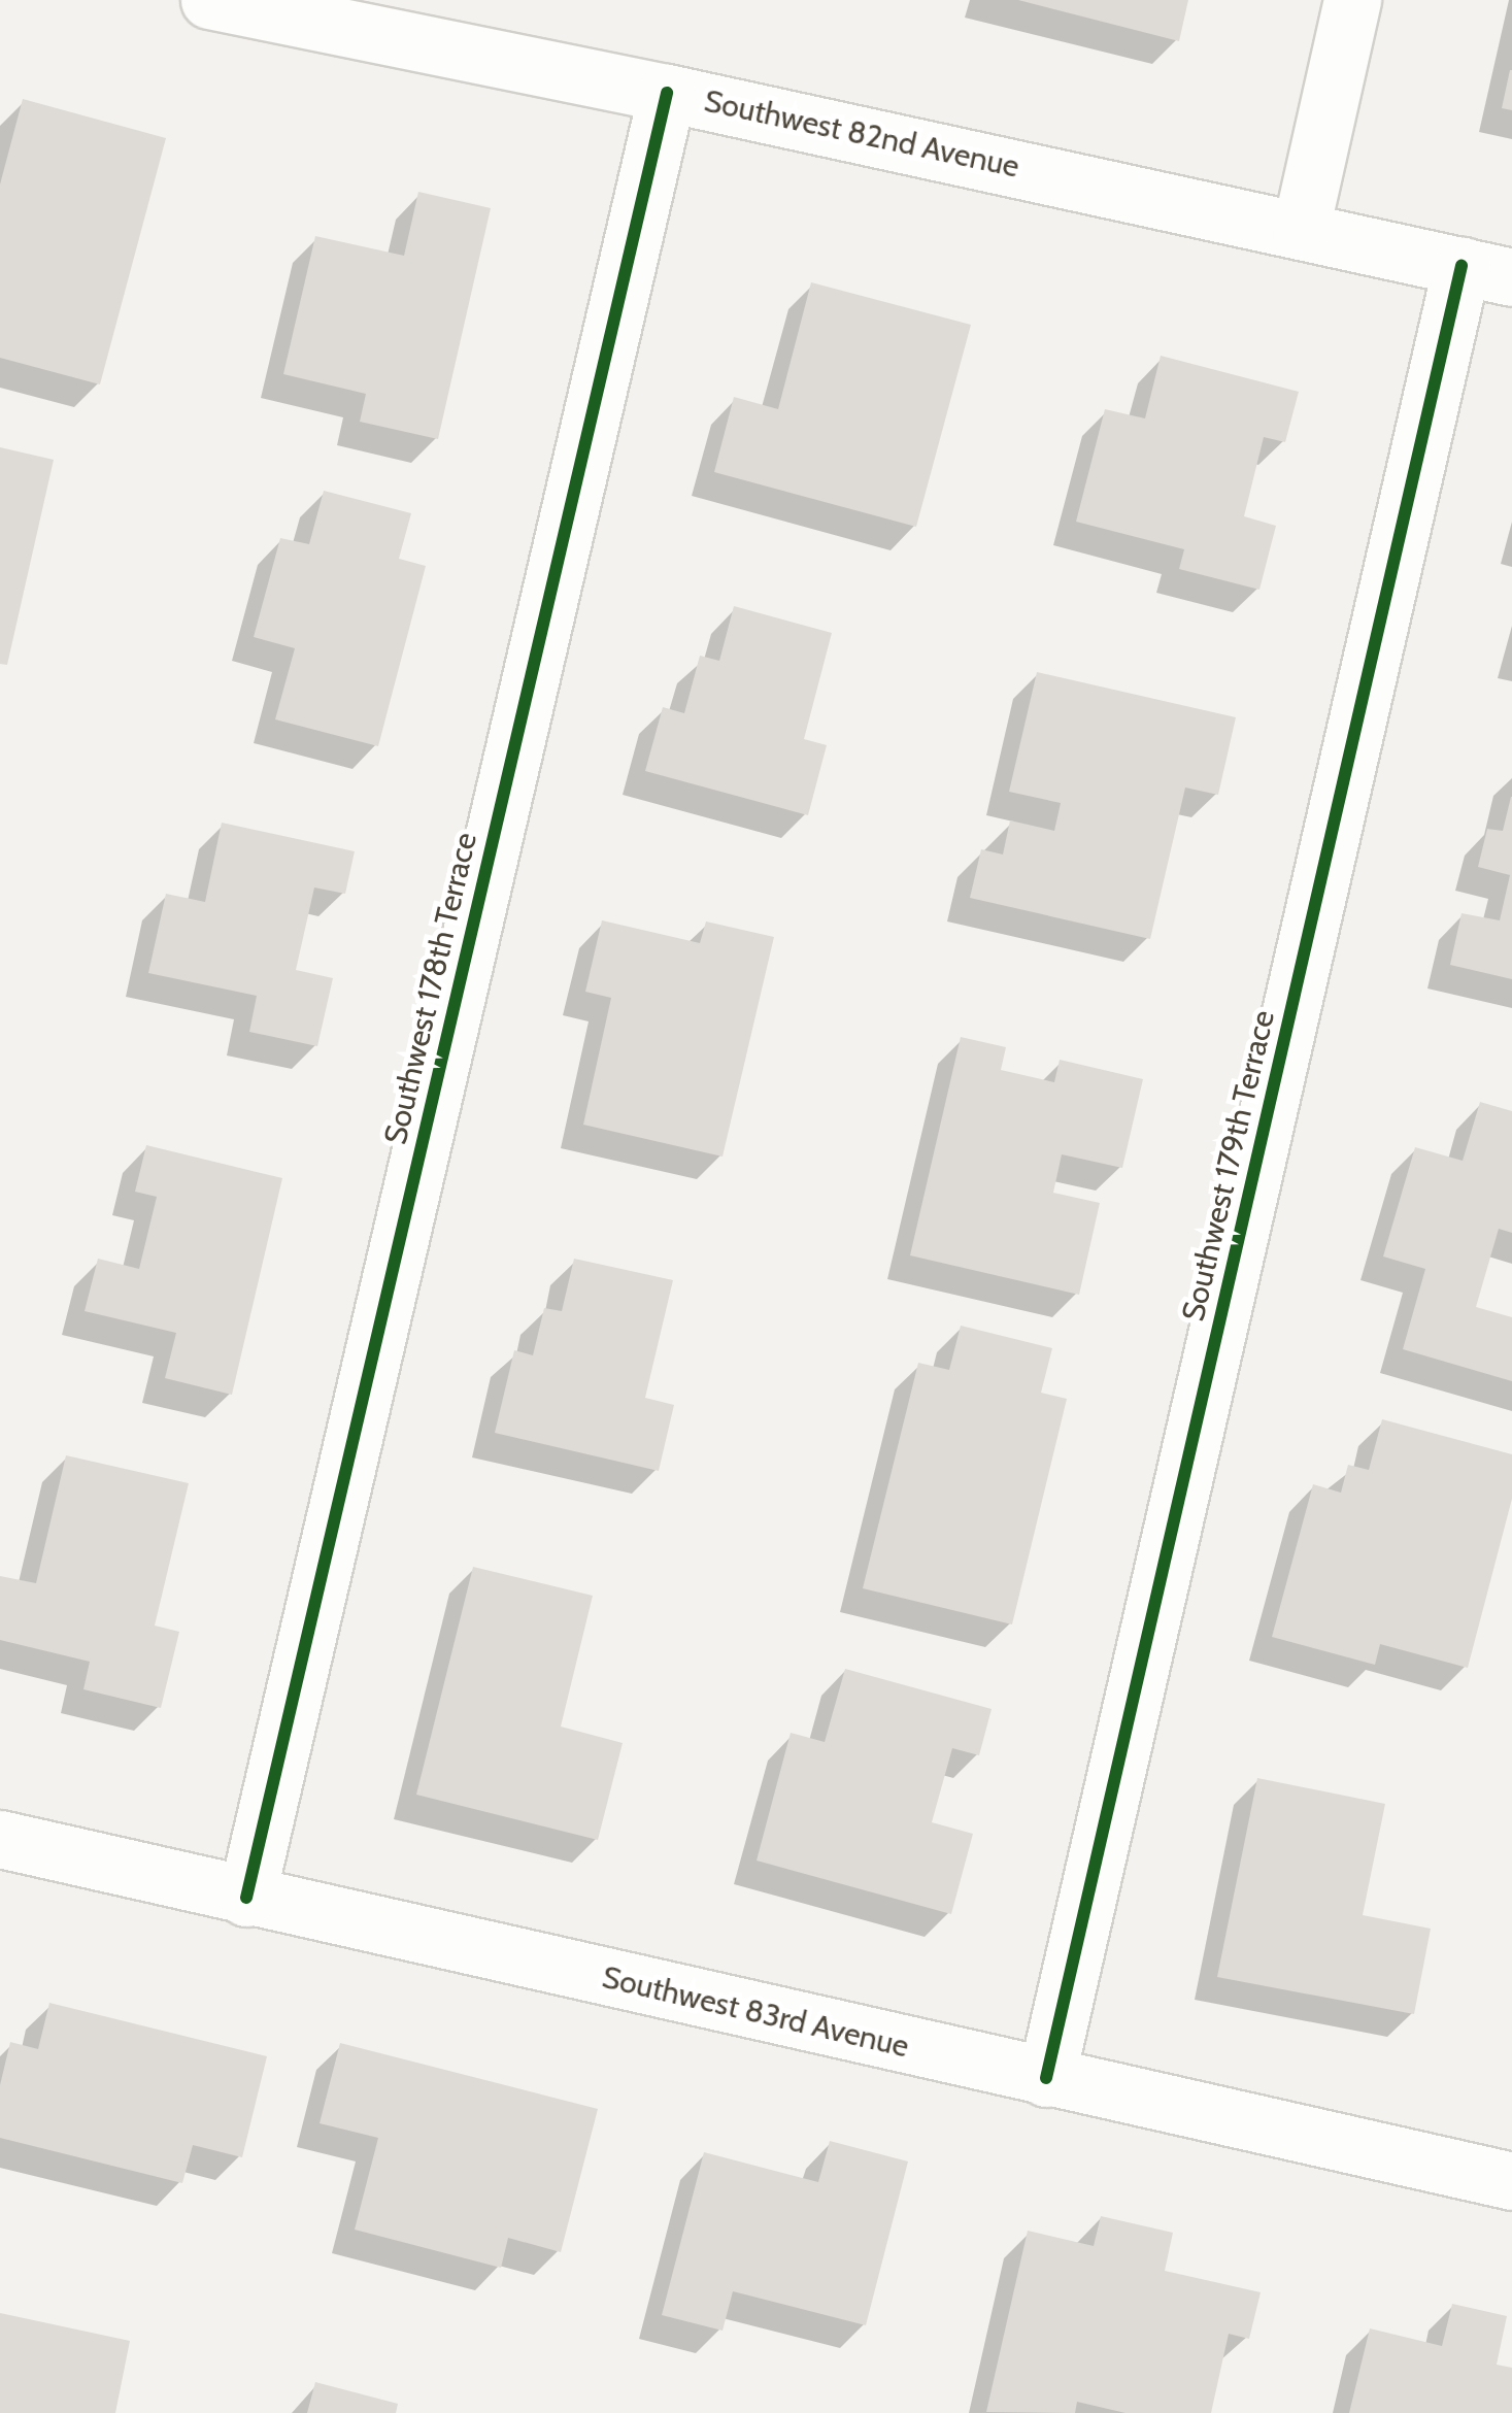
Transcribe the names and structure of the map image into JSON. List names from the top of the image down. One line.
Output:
{"streets":{"street":["Southwest 82nd Avenue","Southwest 178th Terrace","Southwest 179th Terrace","Southwest 83rd Avenue"]},"crossings":[["Southwest 82nd Avenue","Southwest 178th Terrace"],["Southwest 82nd Avenue","Southwest 179th Terrace"],["Southwest 178th Terrace","Southwest 83rd Avenue"],["Southwest 179th Terrace","Southwest 83rd Avenue"]]}
